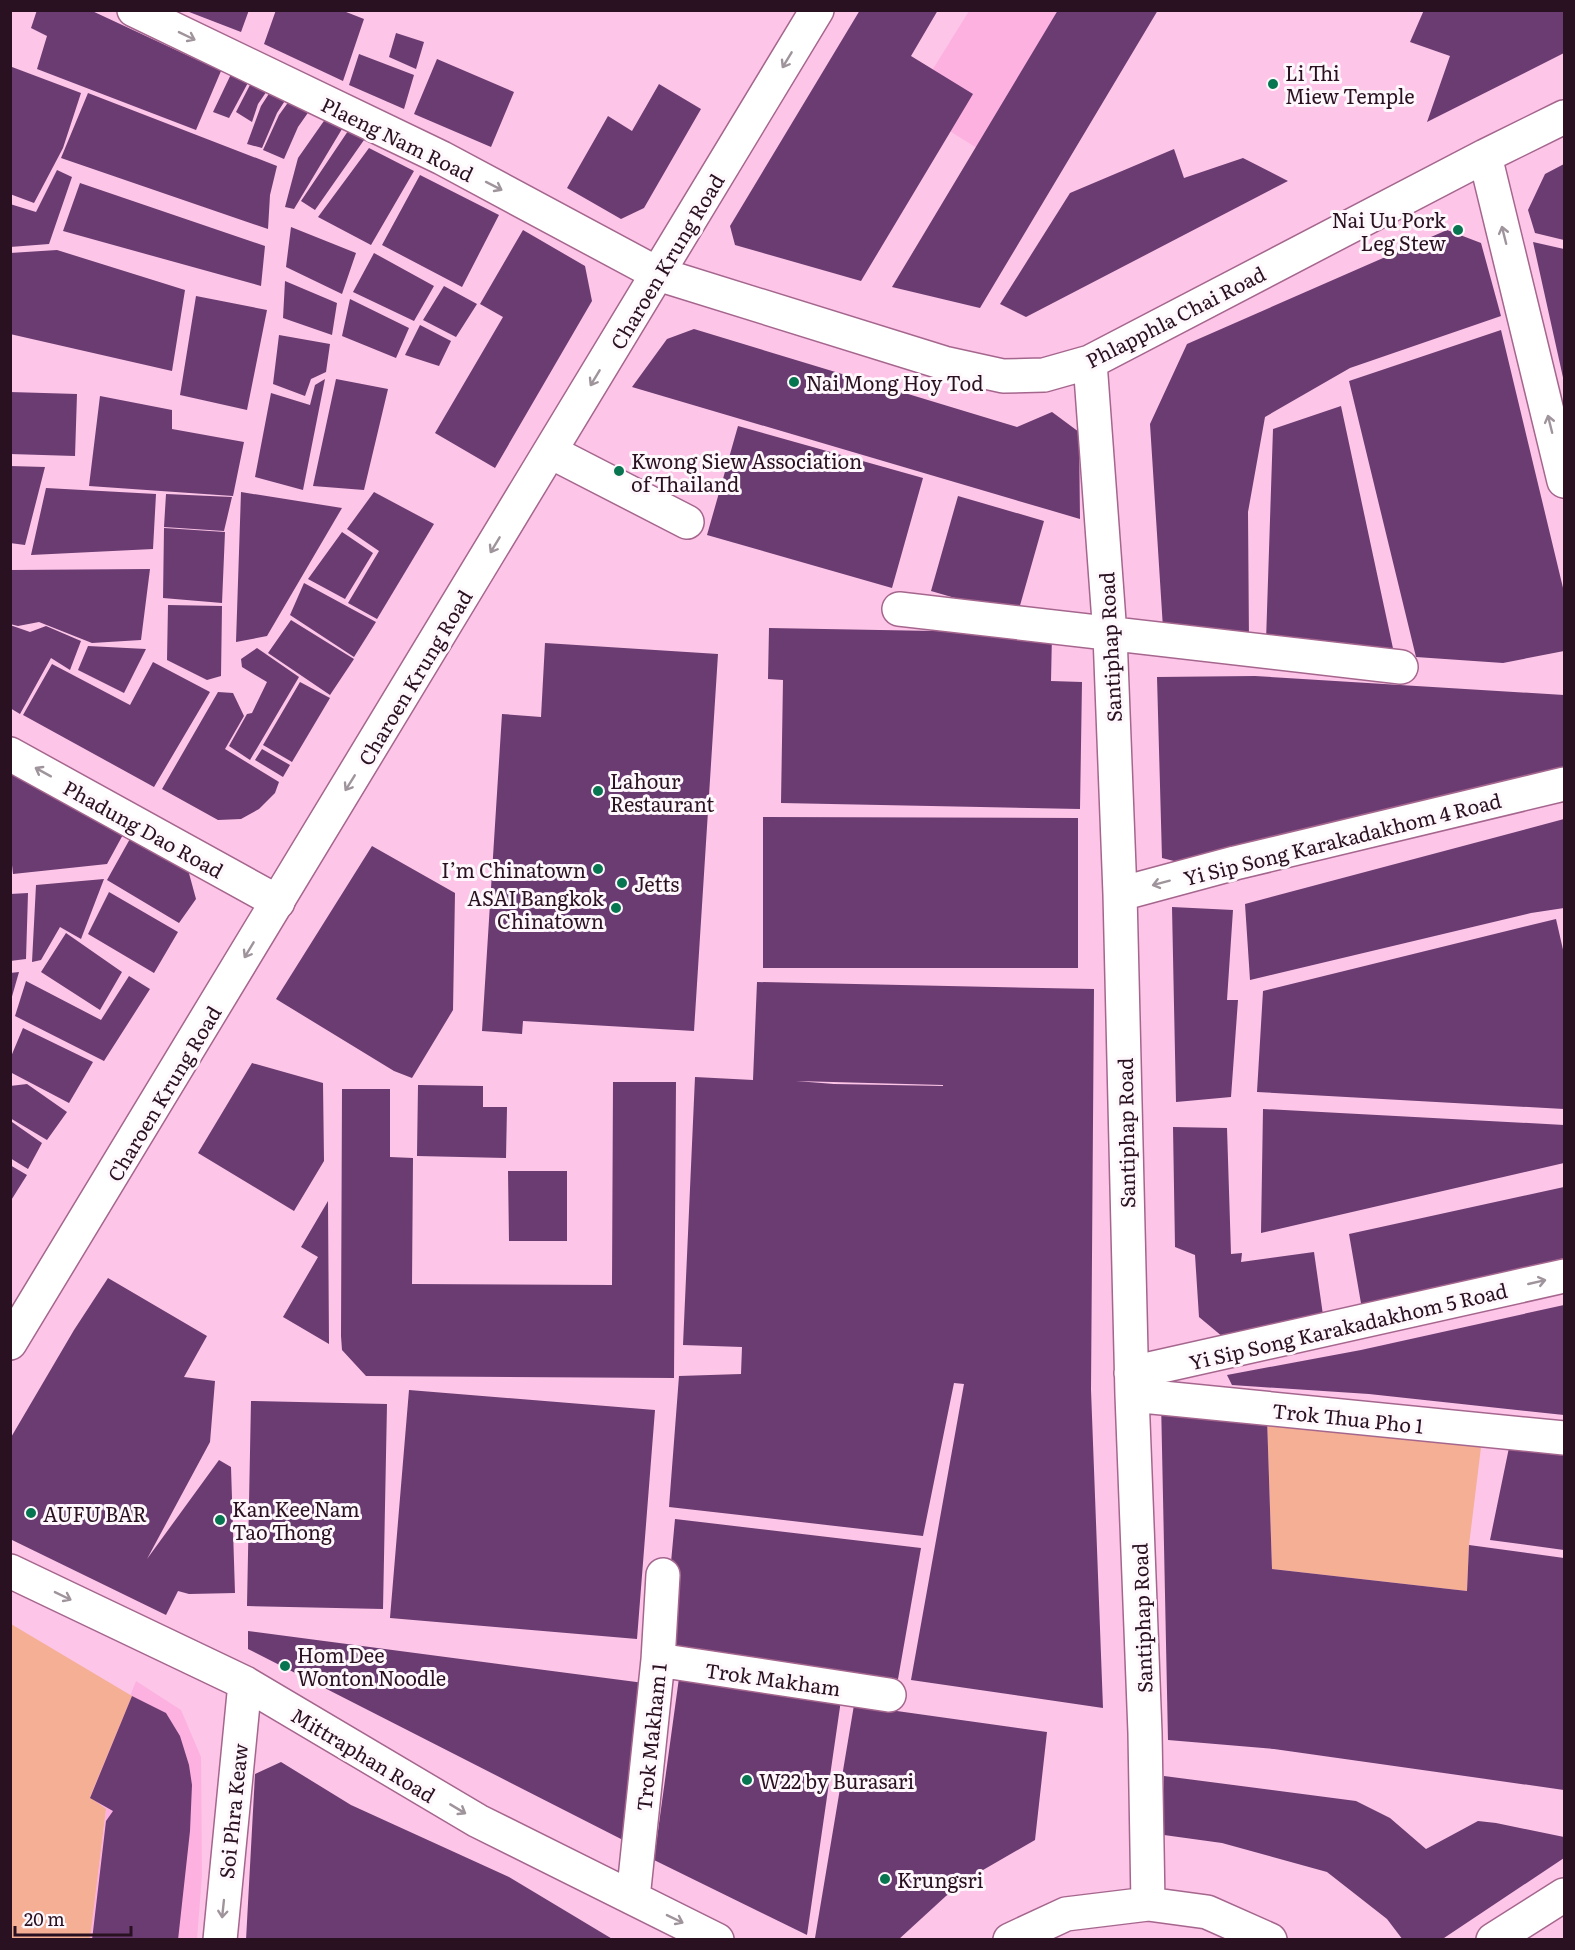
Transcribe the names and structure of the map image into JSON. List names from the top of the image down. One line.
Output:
{"streets":{"street":["Plaeng Nam Road","Charoen Krung Road","Phlapphla Chai Road","Santiphap Road","Phadung Dao Road","Yi Sip Song Karakadakhom 4 Road","Yi Sip Song Karakadakhom 5 Road","Trok Thua Pho 1","Trok Makham","Trok Makham 1","Mittraphan Road","Soi Phra Keaw"]},"crossings":[["Plaeng Nam Road","Charoen Krung Road"],["Plaeng Nam Road","Phlapphla Chai Road"],["Charoen Krung Road","Phlapphla Chai Road"],["Charoen Krung Road","Phadung Dao Road"],["Phlapphla Chai Road","Santiphap Road"],["Santiphap Road","Yi Sip Song Karakadakhom 4 Road"],["Santiphap Road","Yi Sip Song Karakadakhom 5 Road"],["Santiphap Road","Trok Thua Pho 1"],["Yi Sip Song Karakadakhom 5 Road","Trok Thua Pho 1"],["Trok Makham","Trok Makham 1"],["Trok Makham 1","Mittraphan Road"],["Mittraphan Road","Soi Phra Keaw"]],"one_way":["Plaeng Nam Road","Charoen Krung Road","Phadung Dao Road","Yi Sip Song Karakadakhom 5 Road","Mittraphan Road","Soi Phra Keaw"],"places":["Li Thi Miew Temple","Nai Uu Pork Leg Stew","Nai Mong Hoy Tod","Kwong Siew Association of Thailand","Lahour Restaurant","I’m Chinatown","Jetts","ASAI Bangkok Chinatown","AUFU BAR","Kan Kee Nam Tao Thong","Hom Dee Wonton Noodle","W22 by Burasari","Krungsri"],"scale_bar":"20 m"}
